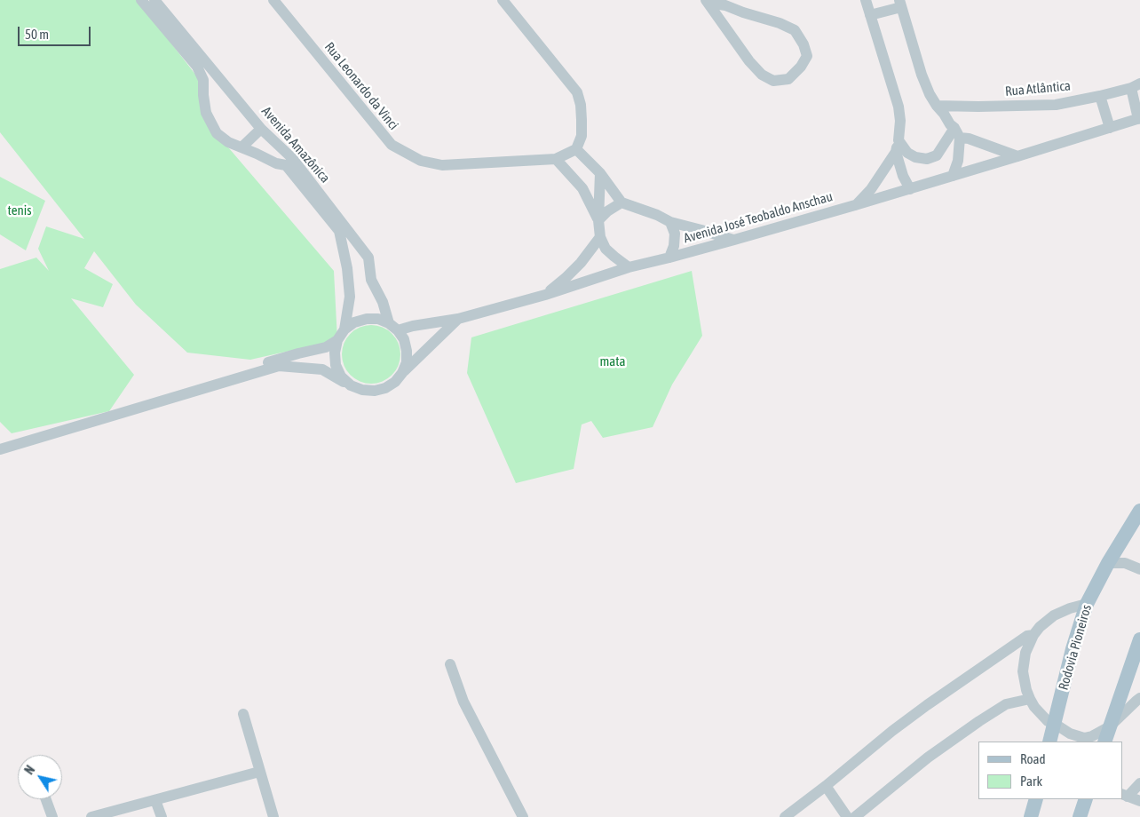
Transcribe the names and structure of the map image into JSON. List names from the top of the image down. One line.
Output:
{"streets":{"main road":["Rodovia Pioneiros"],"street":["Rua Leonardo da Vinci","Rua Atlântica","Avenida Amazônica","Avenida José Teobaldo Anschau"]},"crossings":[["Avenida Amazônica","Avenida José Teobaldo Anschau"]],"parks":["tenis","mata"],"legend":["Road","Park"],"scale_bar":"50 m","north":"top left"}
